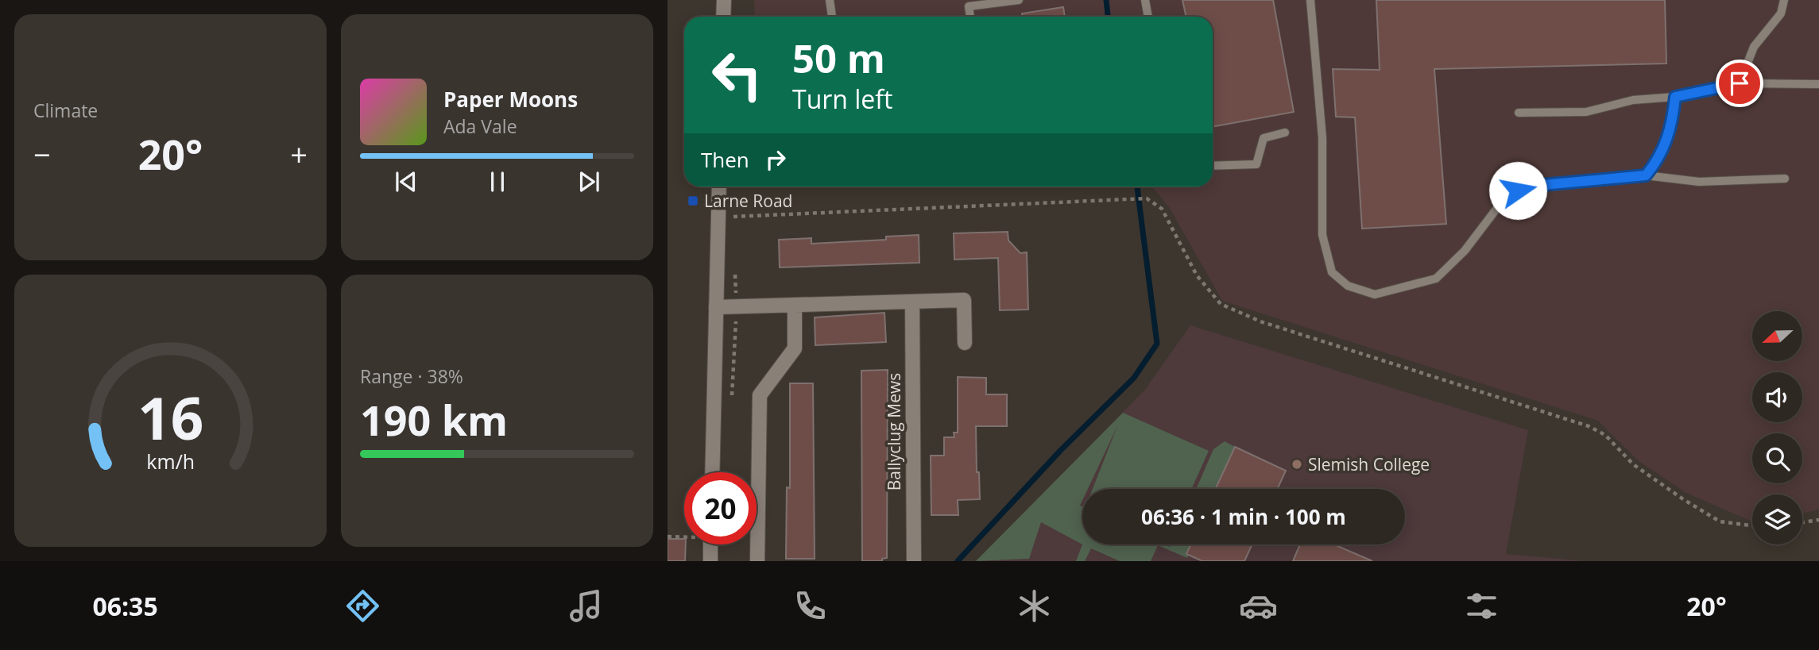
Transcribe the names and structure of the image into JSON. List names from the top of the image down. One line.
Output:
{"streets":{"street":["Ballyclug Mews"]},"places":{"transit":["Larne Road"],"other":["Slemish College"]},"north":"left","page":{"tile":["Climate",["Range · 38%","190 km"]],"turn":["50 m","Turn left"],"song":["Paper Moons","Ada Vale"],"heat":["−","20°","+"],"then":"Then","limit":"20","trip":"06:36 · 1 min · 100 m","tabs":["06:35","20°"],"gauge":["16","km/h"]}}
